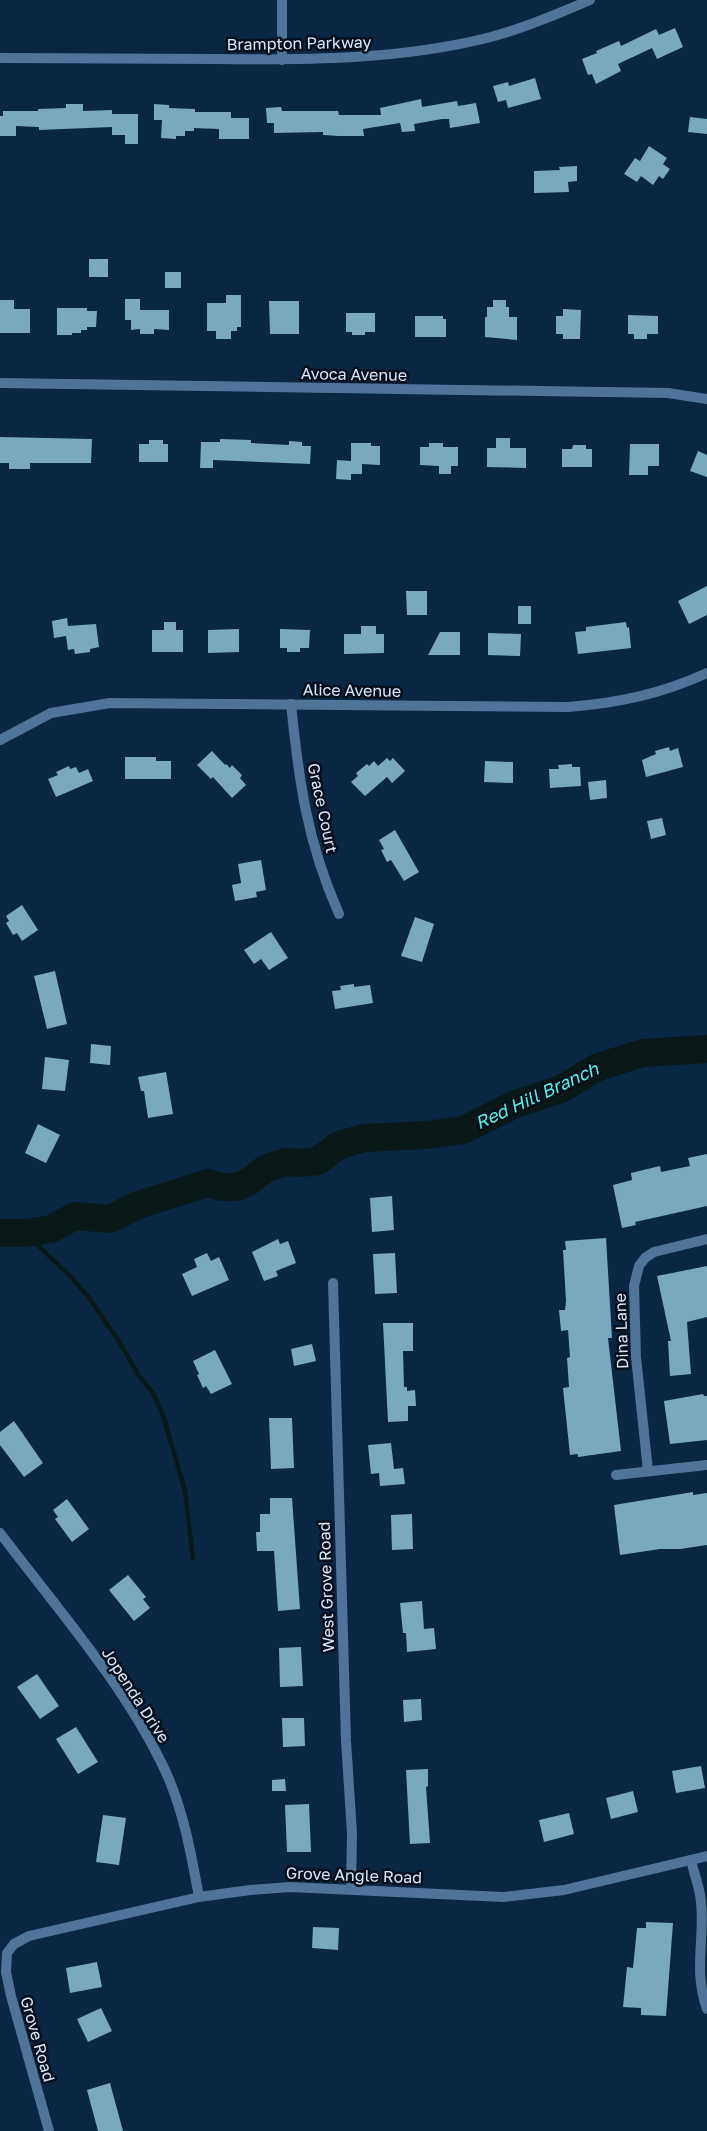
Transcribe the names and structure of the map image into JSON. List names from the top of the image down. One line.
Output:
{"streets":{"street":["Brampton Parkway","Avoca Avenue","Alice Avenue","Grace Court","Dina Lane","West Grove Road","Jopenda Drive","Grove Angle Road","Grove Road"]},"crossings":[["Alice Avenue","Grace Court"],["West Grove Road","Grove Angle Road"],["Jopenda Drive","Grove Angle Road"],["Grove Angle Road","Grove Road"]],"water":["Red Hill Branch"]}
